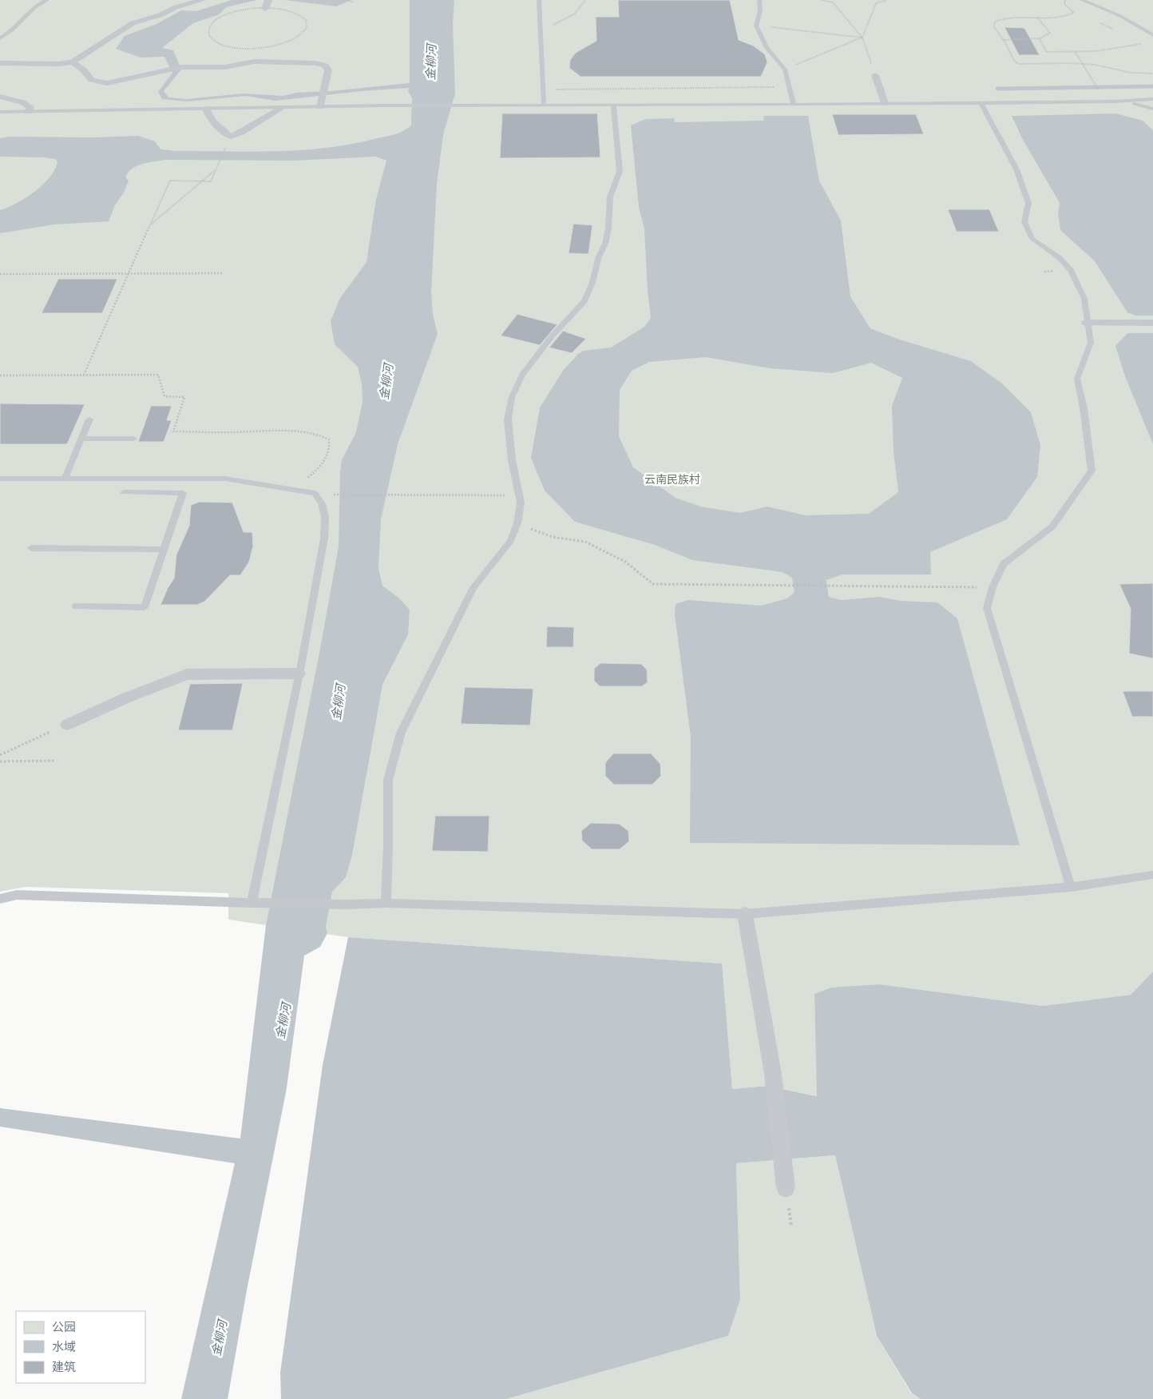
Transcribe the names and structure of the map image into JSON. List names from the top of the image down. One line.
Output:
{"water":["金柳河"],"parks":["云南民族村"],"legend":["公园","水域","建筑"]}
